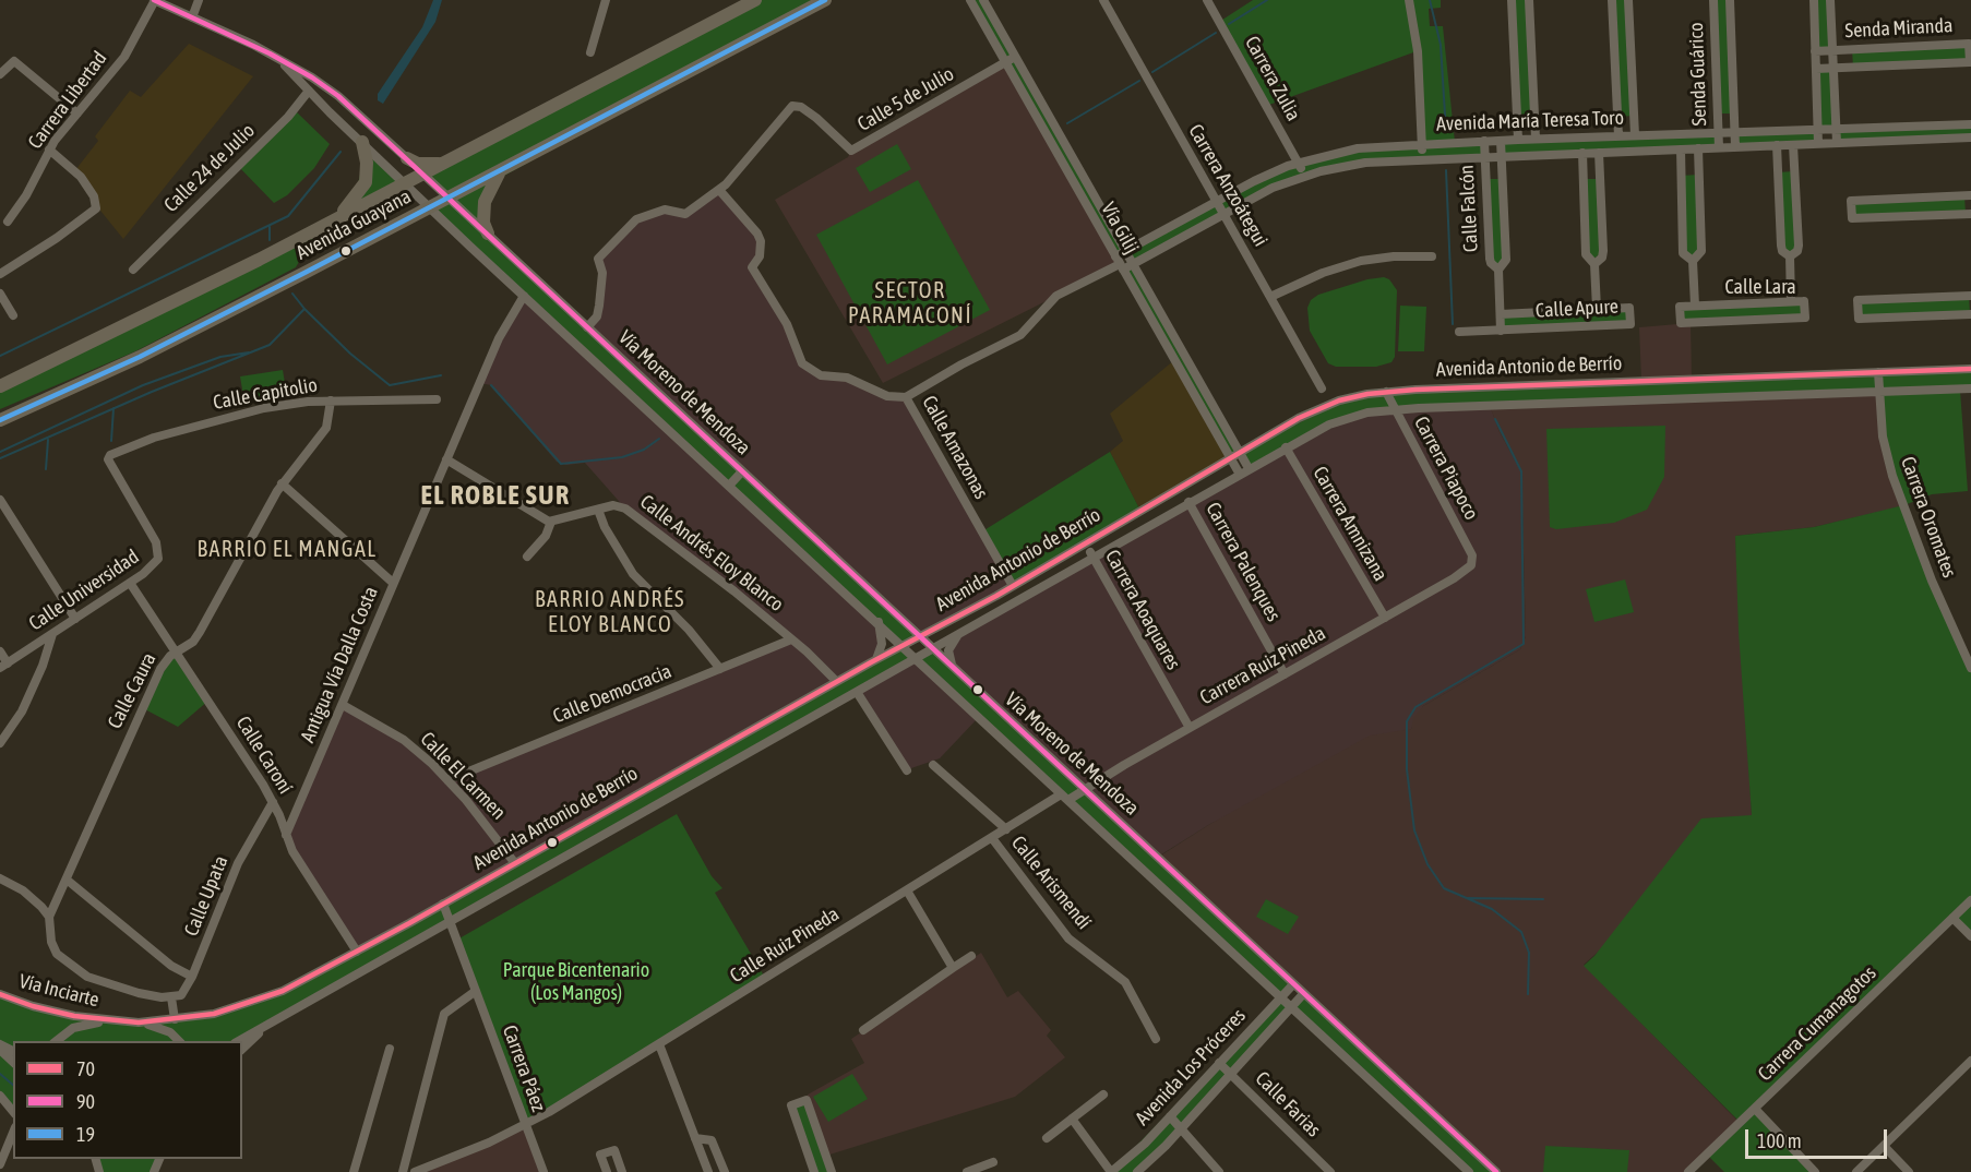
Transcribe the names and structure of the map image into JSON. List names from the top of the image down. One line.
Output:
{"streets":{"highway":["Avenida Guayana"],"street":["Senda Miranda","Senda Guárico","Carrera Zulia","Calle 5 de Julio","Carrera Libertad","Avenida María Teresa Toro","Calle 24 de Julio","Carrera Anzoátegui","Calle Falcón","Vía Gilij","Calle Lara","Calle Apure","Avenida Antonio de Berrío","Vía Moreno de Mendoza","Calle Capitolio","Calle Amazonas","Carrera Piapoco","Carrera Oromates","Carrera Amnizana","Calle Andrés Eloy Blanco","Carrera Palenques","Calle Universidad","Carrera Aoaquares","Antigua Vía Dalla Costa","Carrera Ruiz Pineda","Calle Caura","Calle Democracia","Calle Caroní","Calle El Carmen","Calle Arismendí","Calle Upata","Calle Ruiz Pineda","Vía Inciarte","Carrera Cumanagotos","Avenida Los Próceres","Carrera Páez","Calle Farias"]},"crossings":[["Senda Guárico","Avenida María Teresa Toro"],["Carrera Zulia","Avenida María Teresa Toro"],["Calle 5 de Julio","Vía Gilij"],["Calle 5 de Julio","Vía Moreno de Mendoza"],["Calle 5 de Julio","Calle Amazonas"],["Carrera Libertad","Vía Moreno de Mendoza"],["Avenida María Teresa Toro","Carrera Anzoátegui"],["Avenida María Teresa Toro","Calle Falcón"],["Avenida María Teresa Toro","Vía Gilij"],["Calle 24 de Julio","Vía Moreno de Mendoza"],["Calle Falcón","Calle Apure"],["Avenida Guayana","Vía Moreno de Mendoza"],["Vía Gilij","Avenida Antonio de Berrío"],["Avenida Antonio de Berrío","Vía Moreno de Mendoza"],["Avenida Antonio de Berrío","Calle Amazonas"],["Avenida Antonio de Berrío","Carrera Piapoco"],["Avenida Antonio de Berrío","Carrera Oromates"],["Avenida Antonio de Berrío","Carrera Amnizana"],["Avenida Antonio de Berrío","Calle Andrés Eloy Blanco"],["Avenida Antonio de Berrío","Carrera Palenques"],["Avenida Antonio de Berrío","Carrera Aoaquares"],["Avenida Antonio de Berrío","Calle Caroní"],["Avenida Antonio de Berrío","Calle El Carmen"],["Avenida Antonio de Berrío","Vía Inciarte"],["Avenida Antonio de Berrío","Carrera Páez"],["Vía Moreno de Mendoza","Antigua Vía Dalla Costa"],["Vía Moreno de Mendoza","Carrera Ruiz Pineda"],["Vía Moreno de Mendoza","Calle Ruiz Pineda"],["Vía Moreno de Mendoza","Avenida Los Próceres"],["Calle Capitolio","Calle Universidad"],["Calle Capitolio","Calle Caura"],["Carrera Piapoco","Carrera Ruiz Pineda"],["Carrera Amnizana","Carrera Ruiz Pineda"],["Calle Andrés Eloy Blanco","Calle Democracia"],["Carrera Palenques","Carrera Ruiz Pineda"],["Calle Universidad","Calle Caroní"],["Carrera Aoaquares","Carrera Ruiz Pineda"],["Antigua Vía Dalla Costa","Calle Caroní"],["Antigua Vía Dalla Costa","Calle El Carmen"],["Carrera Ruiz Pineda","Calle Ruiz Pineda"],["Calle Caura","Calle Caroní"],["Calle Democracia","Calle El Carmen"],["Calle Caroní","Calle Upata"],["Calle Arismendí","Calle Ruiz Pineda"],["Calle Ruiz Pineda","Carrera Páez"],["Avenida Los Próceres","Calle Farias"]],"districts":["SECTOR PARAMACONÍ","EL ROBLE SUR","BARRIO EL MANGAL","BARRIO ANDRÉS ELOY BLANCO"],"parks":["Parque Bicentenario (Los Mangos)"],"lines":["transit line 90","transit line 19","transit line 70"],"legend":["70","90","19"],"scale_bar":"100 m"}
